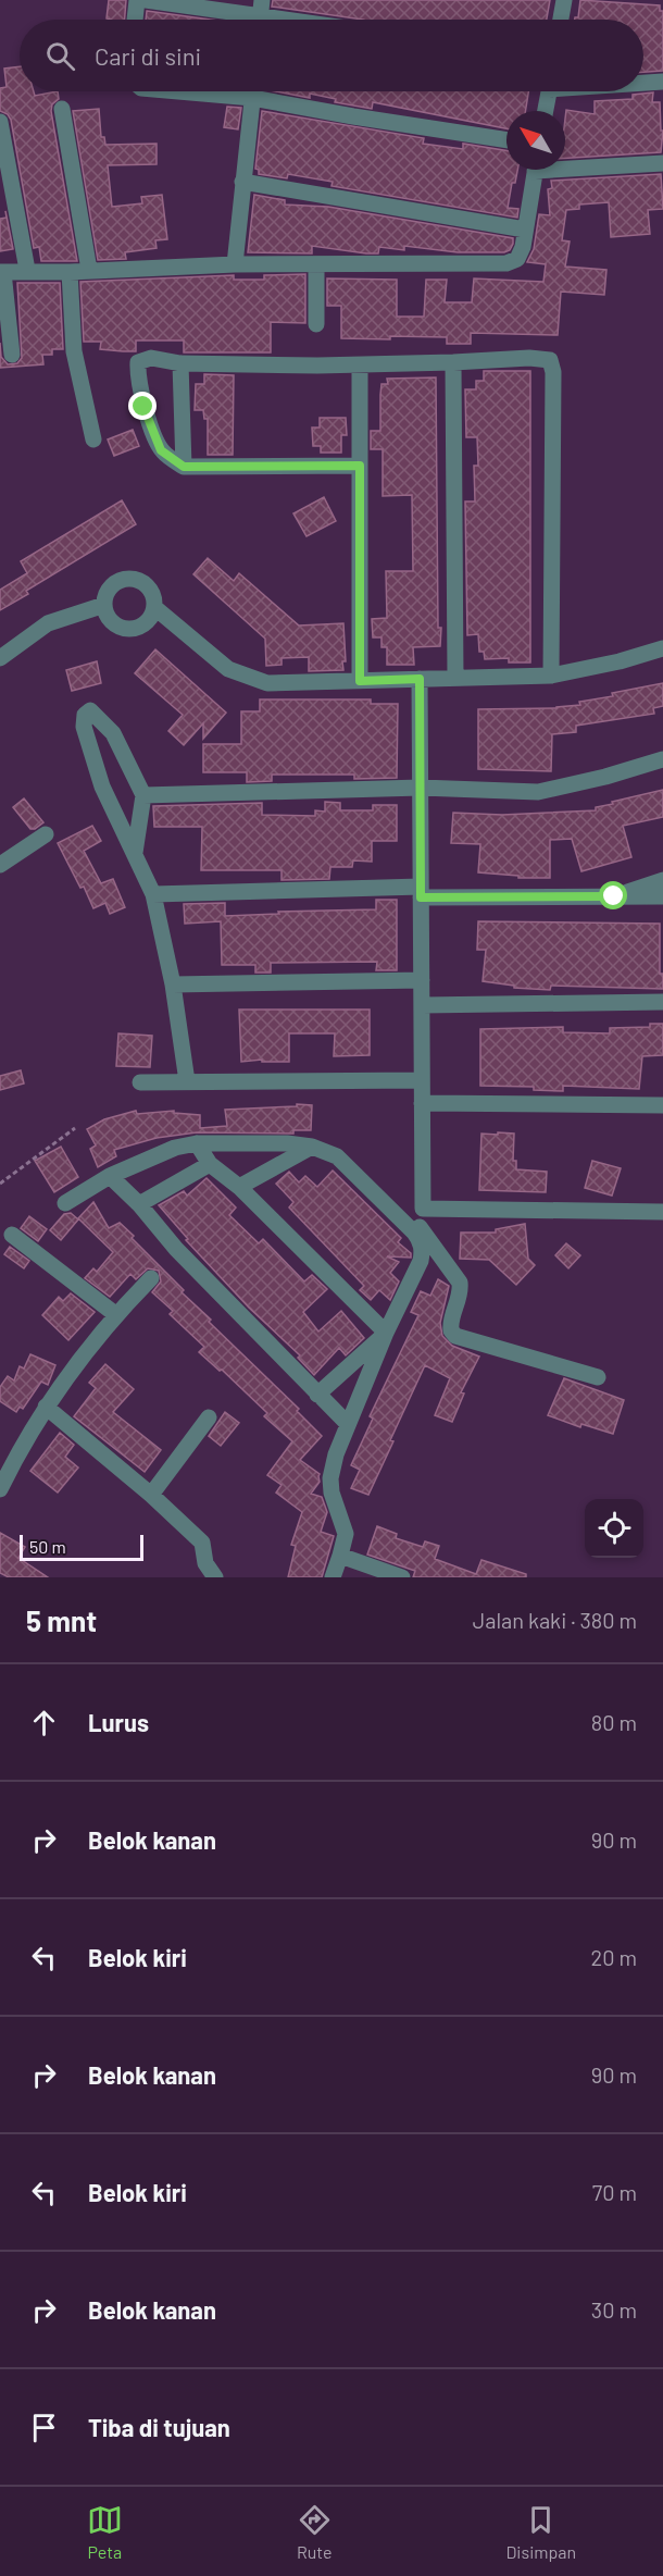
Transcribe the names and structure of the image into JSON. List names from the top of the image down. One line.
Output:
{"scale_bar":"50 m","north":"top left","page":{"search":"Cari di sini","scale":"50 m","heading":["5 mnt","Jalan kaki · 380 m"],"list":[["Lurus","80 m"],["Belok kanan","90 m"],["Belok kiri","20 m"],["Belok kanan","90 m"],["Belok kiri","70 m"],["Belok kanan","30 m"],"Tiba di tujuan"],"nav":["Peta","Rute","Disimpan"]}}
